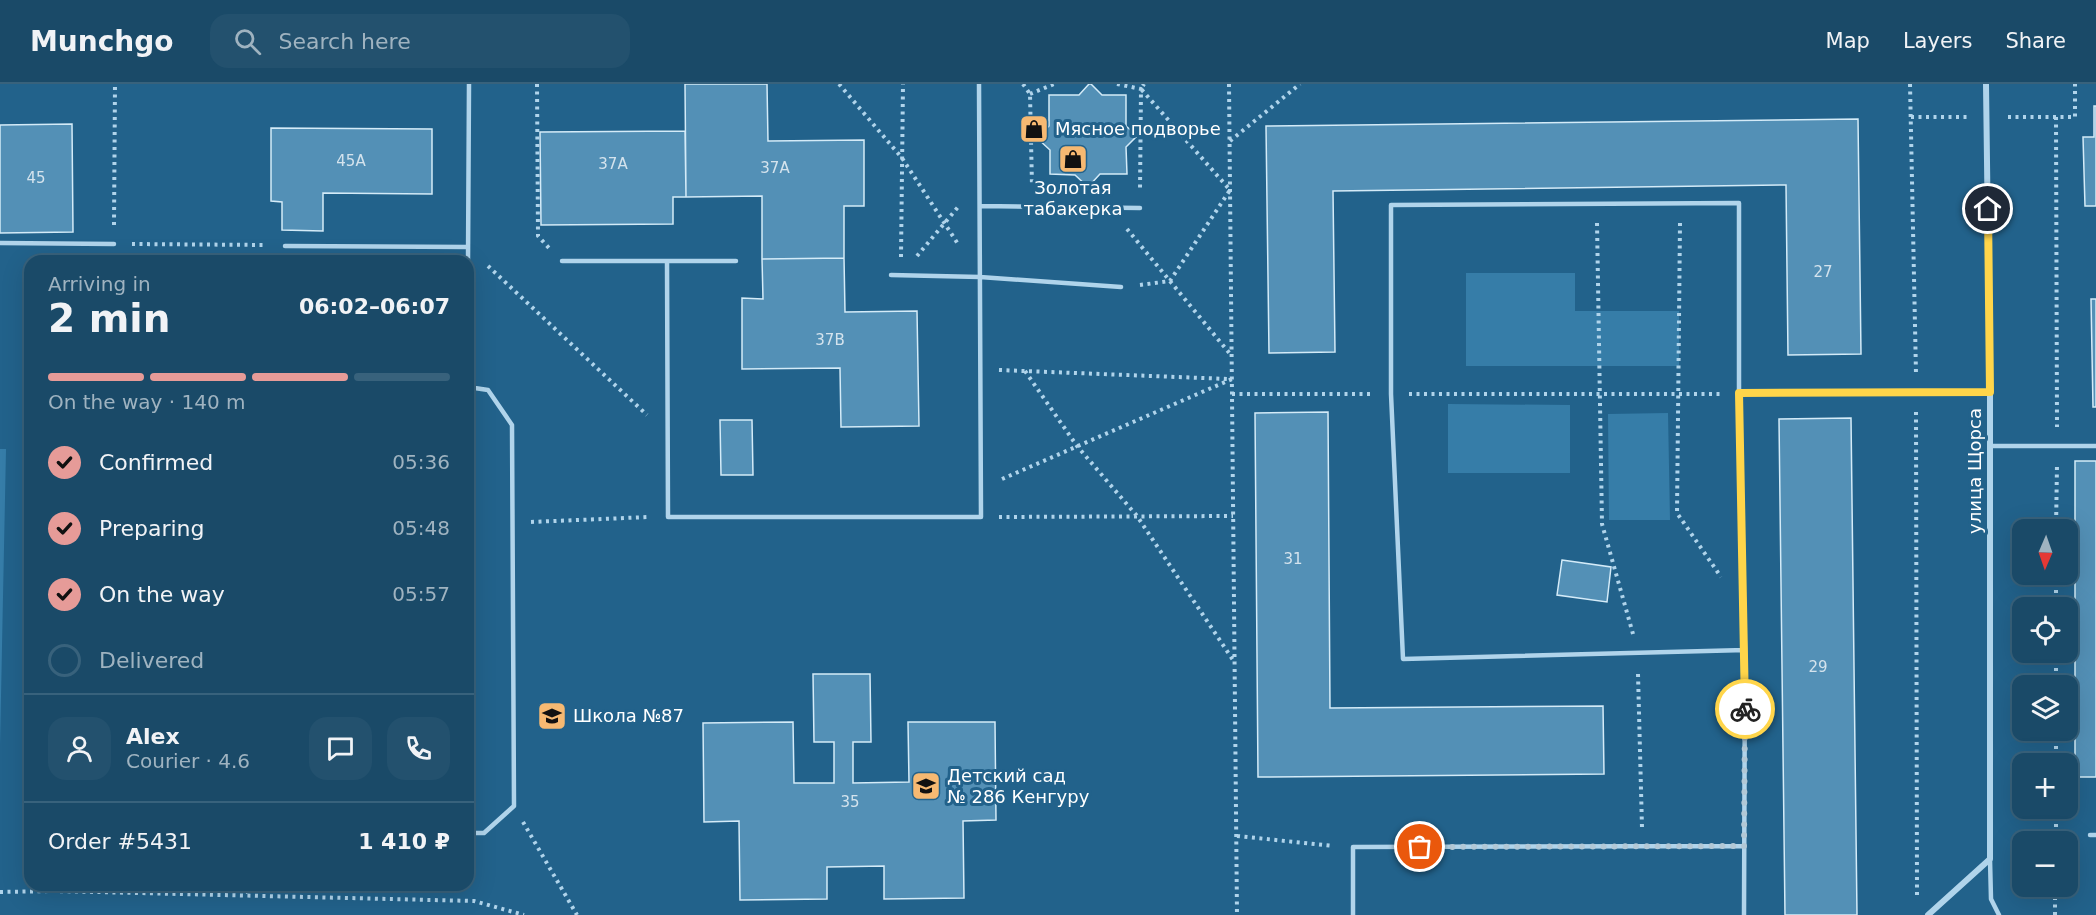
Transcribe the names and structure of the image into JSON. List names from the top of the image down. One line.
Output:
{"streets":{"street":["улица Щорса"]},"places":{"shop":["Мясное подворье","Золотая табакерка"],"school or university":["Школа №87","Детский сад № 286 Кенгуру"]},"house_numbers":["45А","37А","37А","45","27","37В","31","29","35"],"north":"bottom","page":{"header":"Munchgo","search":"Search here","nav":["Map","Layers","Share"],"heading":["2 min","Arriving in","06:02–06:07"],"panel":["Alex","Courier · 4.6","Order #5431","1 410 ₽"],"bar":"On the way · 140 m","list":[["Confirmed","05:36"],["Preparing","05:48"],["On the way","05:57"],"Delivered"],"map_buttons":["+","−"]}}
